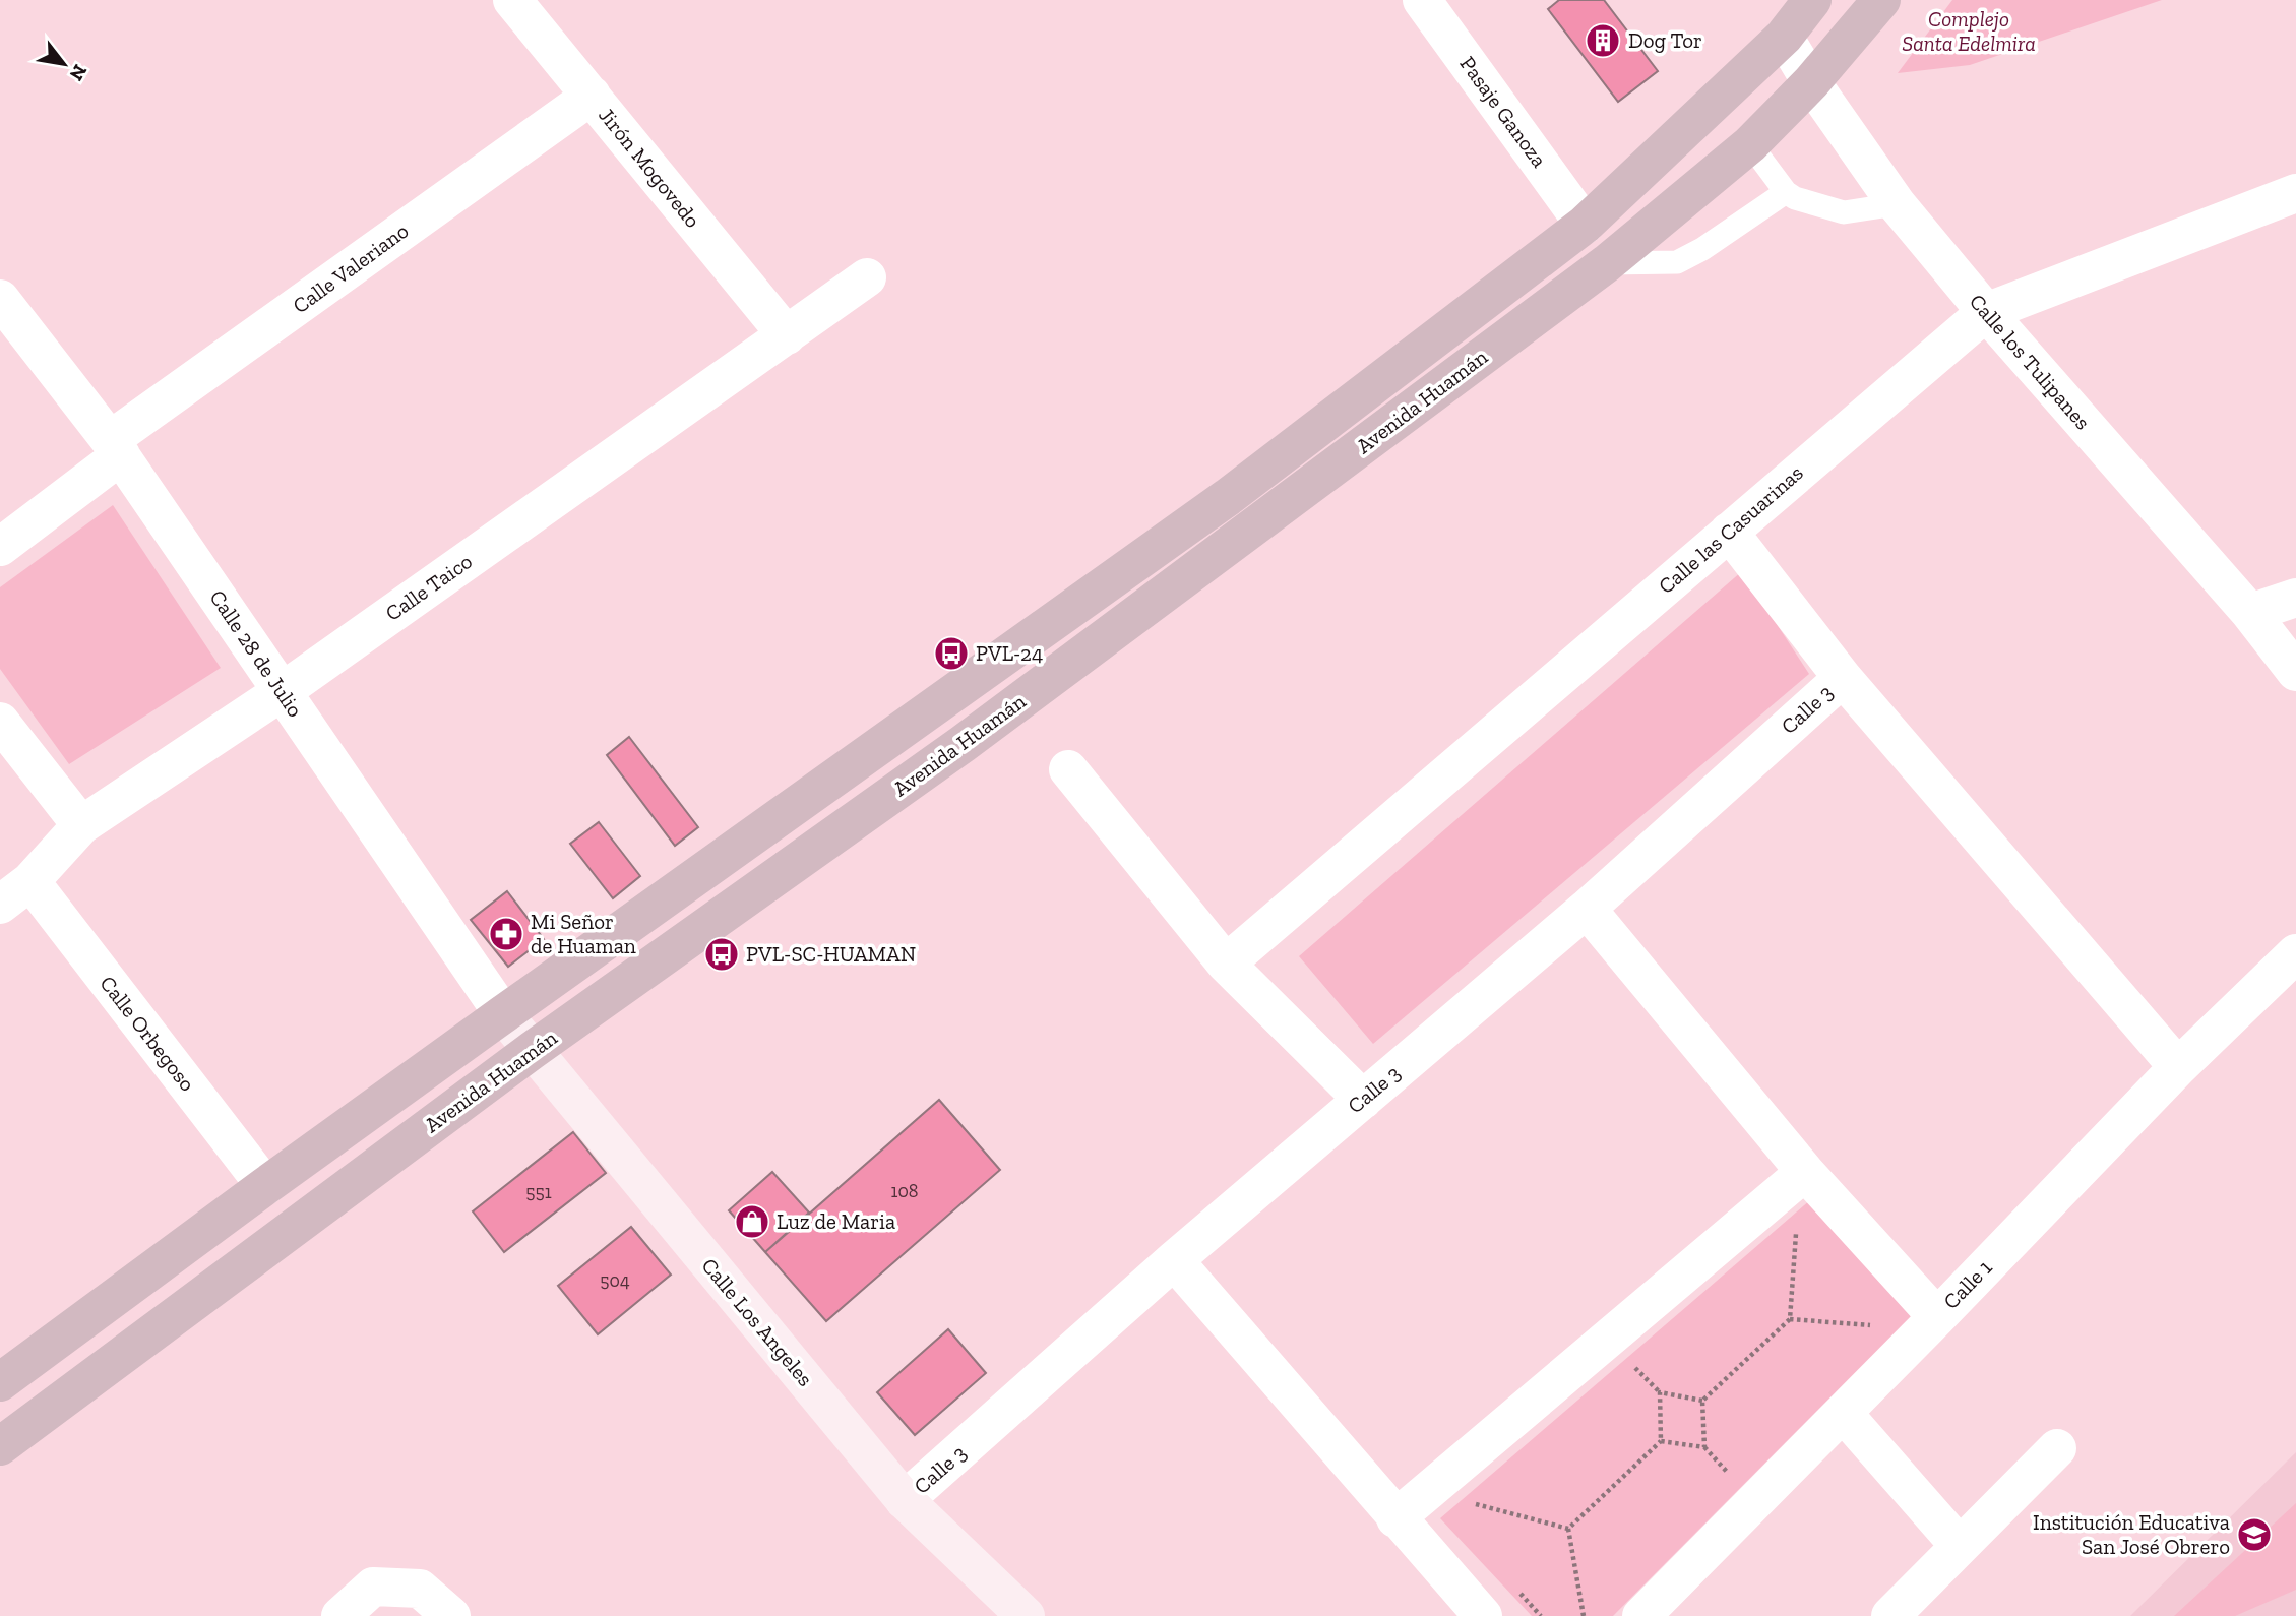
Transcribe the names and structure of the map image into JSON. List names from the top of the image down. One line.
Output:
{"streets":{"main road":["Avenida Huamán"],"street":["Pasaje Ganoza","Jirón Mogovedo","Calle Valeriano","Calle los Tulipanes","Calle las Casuarinas","Calle Taico","Calle 28 de Julio","Calle 3","Calle Orbegoso","Calle 1","Calle Los Angeles"]},"crossings":[["Pasaje Ganoza","Avenida Huamán"],["Jirón Mogovedo","Calle Valeriano"],["Jirón Mogovedo","Calle Taico"],["Calle Valeriano","Calle 28 de Julio"],["Calle los Tulipanes","Avenida Huamán"],["Calle los Tulipanes","Calle las Casuarinas"],["Avenida Huamán","Calle 28 de Julio"],["Avenida Huamán","Calle Orbegoso"],["Avenida Huamán","Calle Los Angeles"],["Calle Taico","Calle 28 de Julio"],["Calle Taico","Calle Orbegoso"],["Calle 28 de Julio","Calle Los Angeles"],["Calle 3","Calle Los Angeles"]],"parks":["Complejo Santa Edelmira"],"places":{"building":["Dog Tor"],"bus stop":["PVL-24","PVL-SC-HUAMAN"],"pharmacy":["Mi Señor de Huaman"],"shop":["Luz de Maria"],"school or university":["Institución Educativa San José Obrero"]},"house_numbers":["108","551","504"],"north":"bottom right"}
